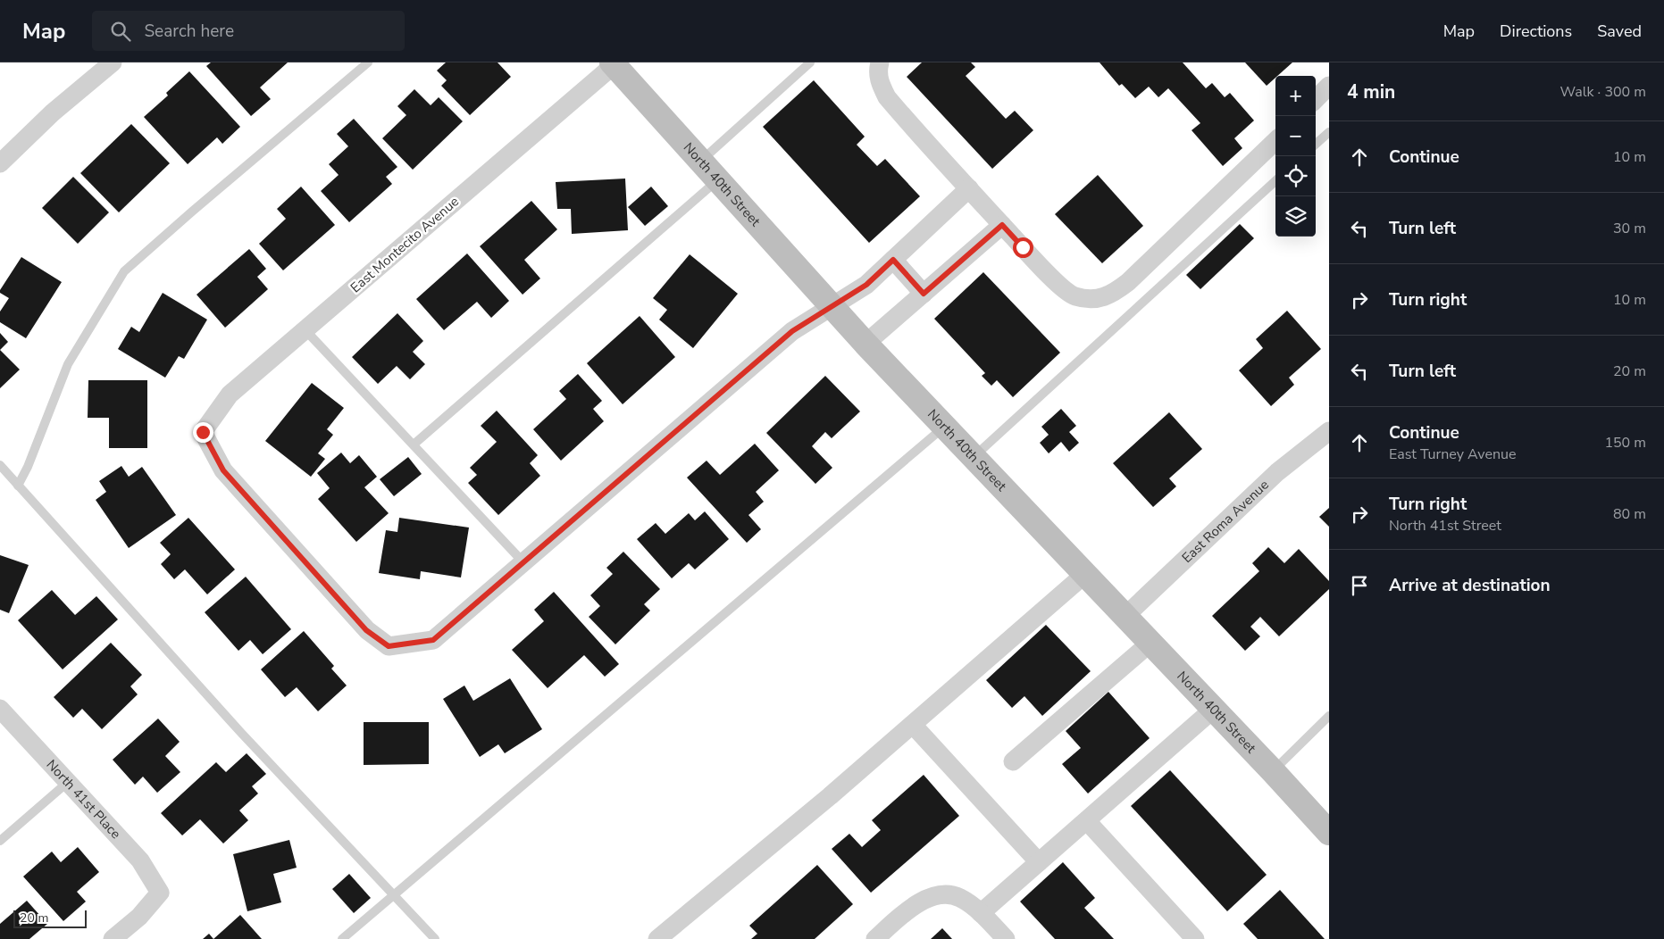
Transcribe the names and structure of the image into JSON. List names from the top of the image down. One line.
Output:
{"streets":{"main road":["North 40th Street"],"street":["East Montecito Avenue","East Roma Avenue","North 41st Place"]},"crossings":[["North 40th Street","East Montecito Avenue"],["North 40th Street","East Roma Avenue"]],"scale_bar":"20 m","page":{"header":"Map","search":"Search here","nav":["Map","Directions","Saved"],"heading":["4 min","Walk · 300 m"],"map_buttons":["+","−"],"list":[["Continue","10 m"],["Turn left","30 m"],["Turn right","10 m"],["Turn left","20 m"],["Continue","East Turney Avenue","150 m"],["Turn right","North 41st Street","80 m"],"Arrive at destination"],"scale":"20 m"}}
